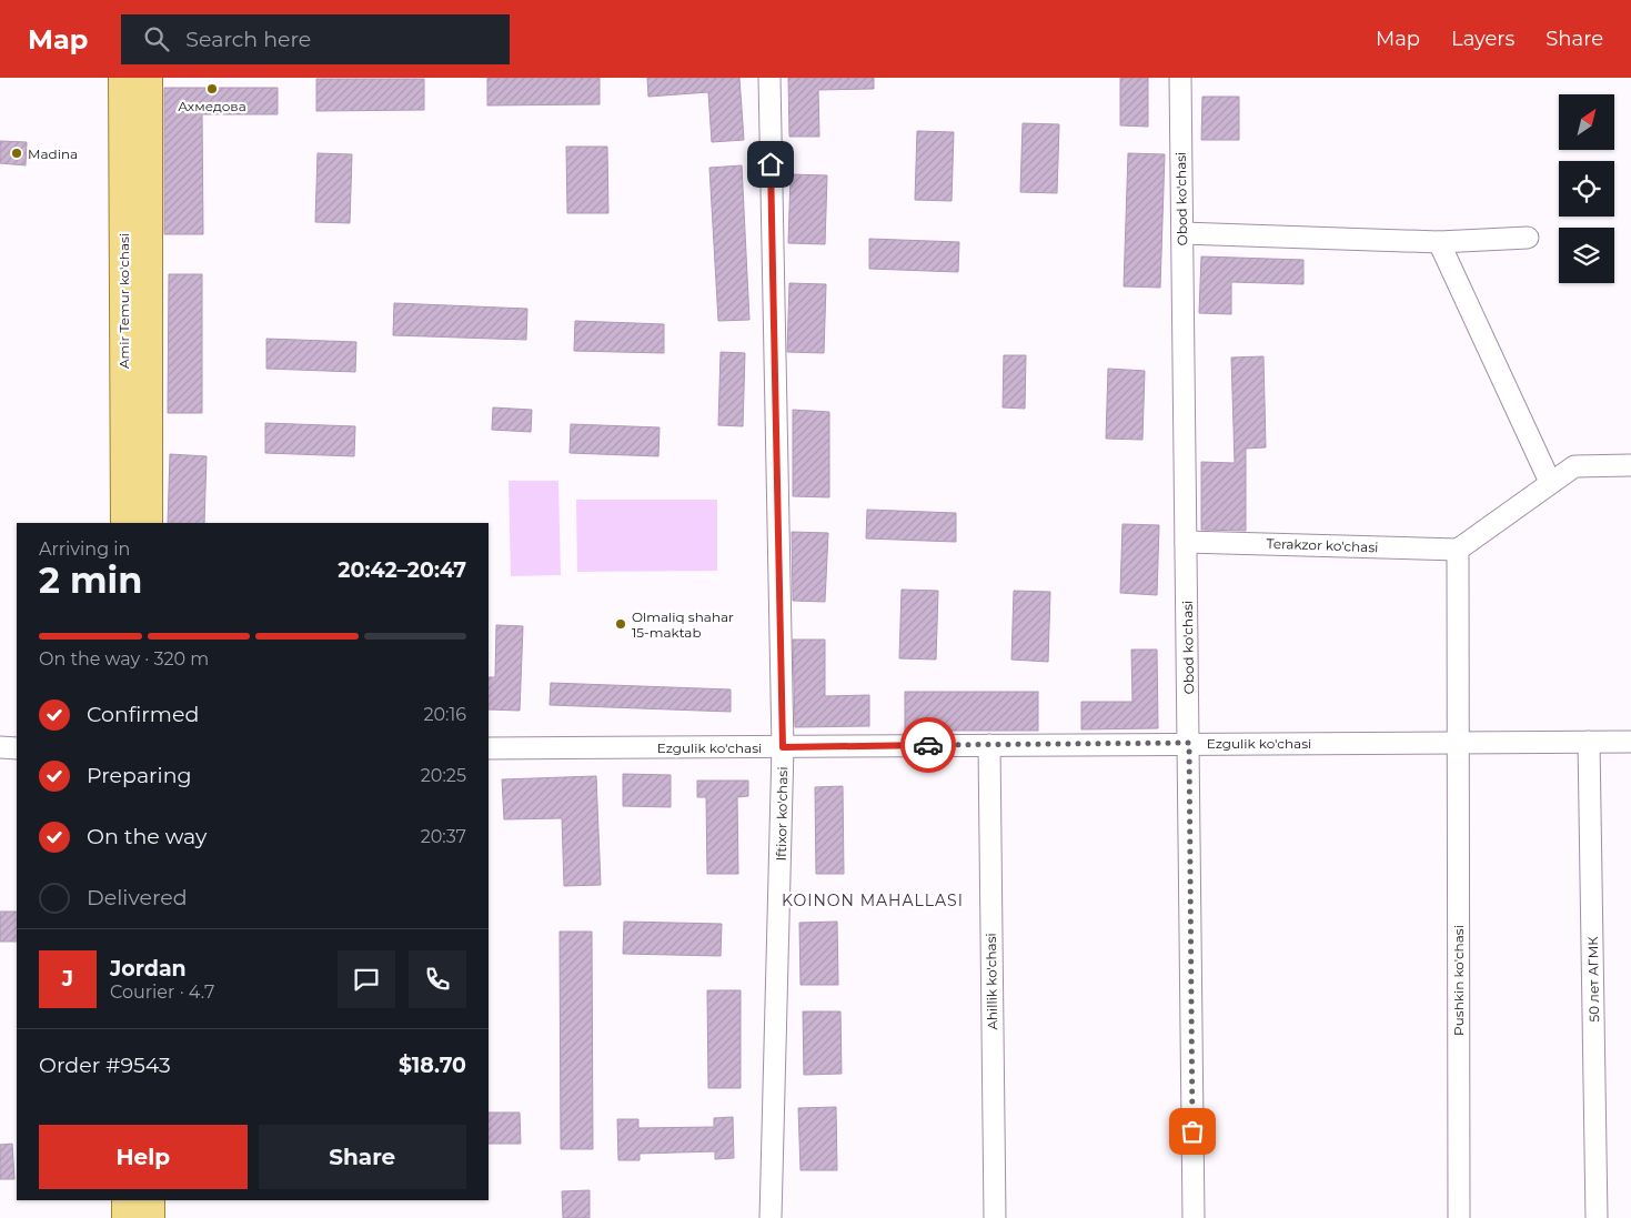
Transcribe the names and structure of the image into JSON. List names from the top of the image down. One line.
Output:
{"streets":{"main road":["Amir Temur ko'chasi"],"street":["Obod ko'chasi","Terakzor ko'chasi","Ezgulik ko'chasi","Iftixor ko'chasi","50 лет АГМК","Pushkin ko'chasi","Ahillik ko'chasi"]},"crossings":[["Obod ko'chasi","Terakzor ko'chasi"],["Obod ko'chasi","Ezgulik ko'chasi"],["Ezgulik ko'chasi","Iftixor ko'chasi"],["Ezgulik ko'chasi","50 лет АГМК"],["Ezgulik ko'chasi","Pushkin ko'chasi"],["Ezgulik ko'chasi","Ahillik ko'chasi"]],"districts":["KOINON MAHALLASI"],"places":["Ахмедова","Madina","Olmaliq shahar 15-maktab"],"north":"top right","page":{"header":"Map","search":"Search here","nav":["Map","Layers","Share"],"heading":["2 min","Arriving in","20:42–20:47"],"panel":["Jordan","Courier · 4.7","Order #9543","$18.70"],"bar":"On the way · 320 m","list":[["Confirmed","20:16"],["Preparing","20:25"],["On the way","20:37"],"Delivered"],"round":"J","buttons":["Help","Share"]}}
